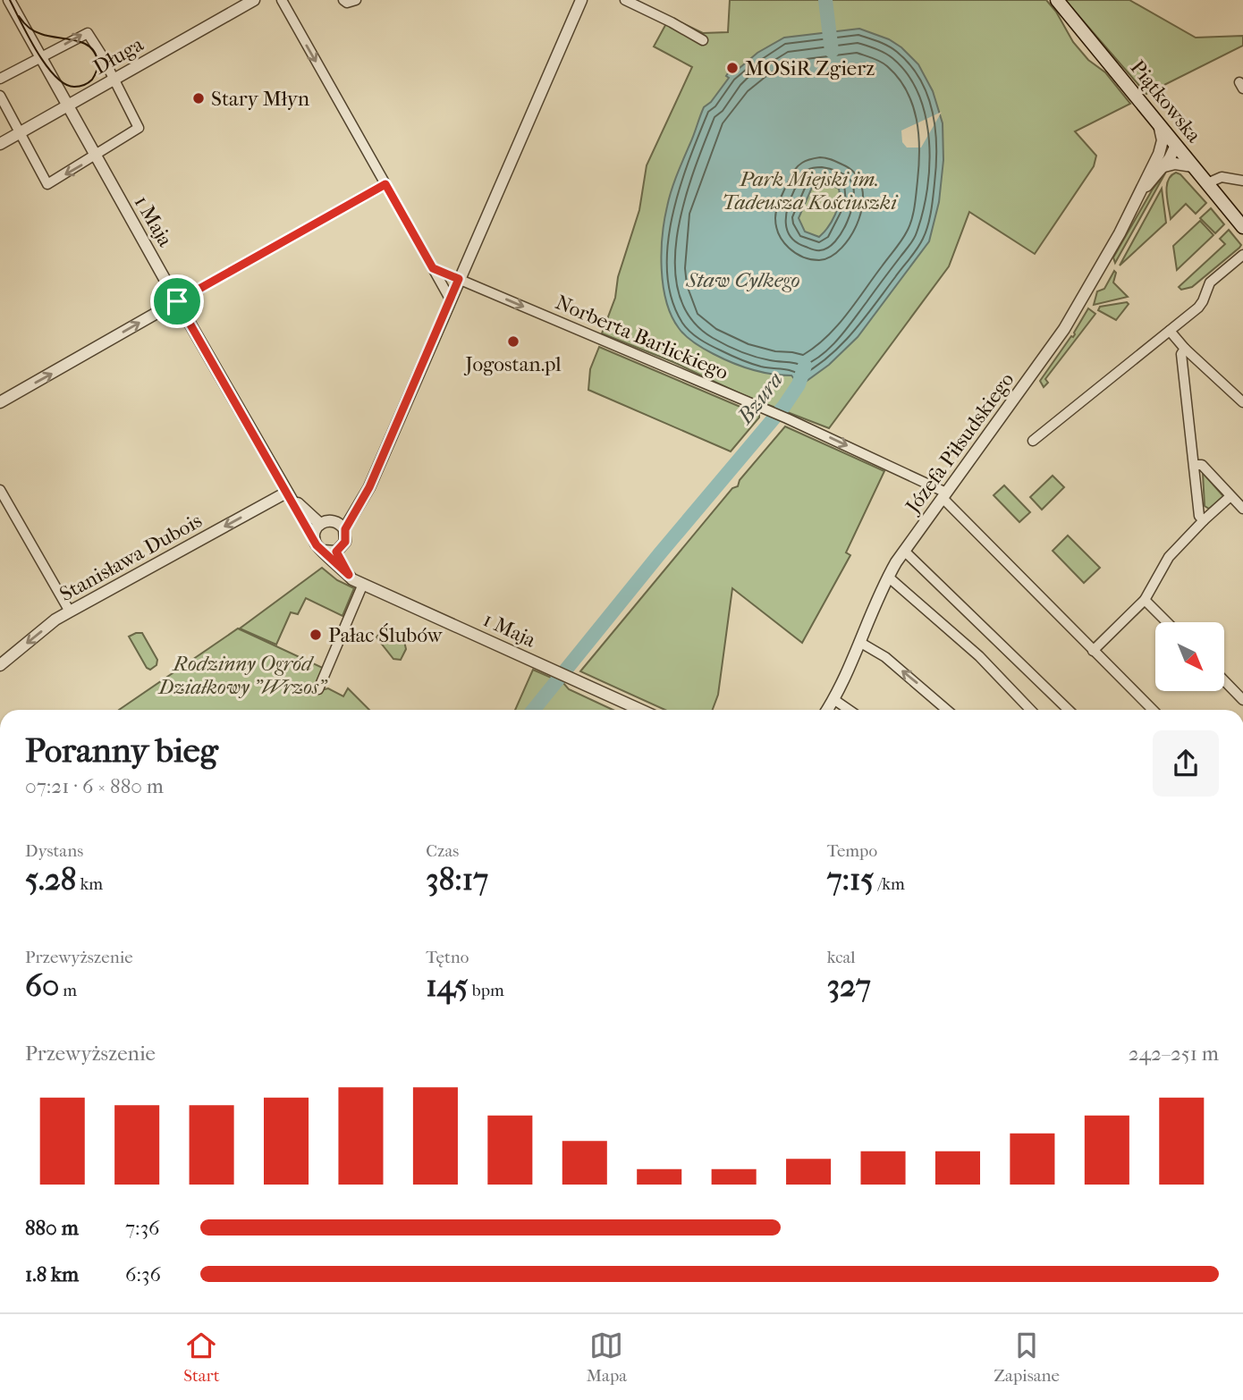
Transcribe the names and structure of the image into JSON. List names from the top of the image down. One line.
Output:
{"streets":{"main road":["Piątkowska"],"street":["Długa","1 Maja","Norberta Barlickiego","Józefa Piłsudskiego","Stanisława Dubois"]},"crossings":[["Długa","1 Maja"],["Piątkowska","Józefa Piłsudskiego"],["1 Maja","Stanisława Dubois"],["Norberta Barlickiego","Józefa Piłsudskiego"]],"one_way":["Norberta Barlickiego","Stanisława Dubois"],"water":["Staw Cylkego","Bzura"],"parks":["Park Miejski im. Tadeusza Kościuszki","Rodzinny Ogród Działkowy \"Wrzos\""],"places":["MOSiR Zgierz","Stary Młyn","Jogostan.pl","Pałac Ślubów"],"north":"bottom right","page":{"heading":["Poranny bieg","07:21 · 6 × 880 m"],"stats":[["Dystans","5.28 km"],["Czas","38:17"],["Tempo","7:15 /km"],["Przewyższenie","60 m"],["Tętno","145 bpm"],["kcal","327"]],"chart":["Przewyższenie","242–251 m"],"list":[{"name":"880 m","note":"7:36"},{"name":"1.8 km","note":"6:36"}],"tabs":["Start","Mapa","Zapisane"]}}
